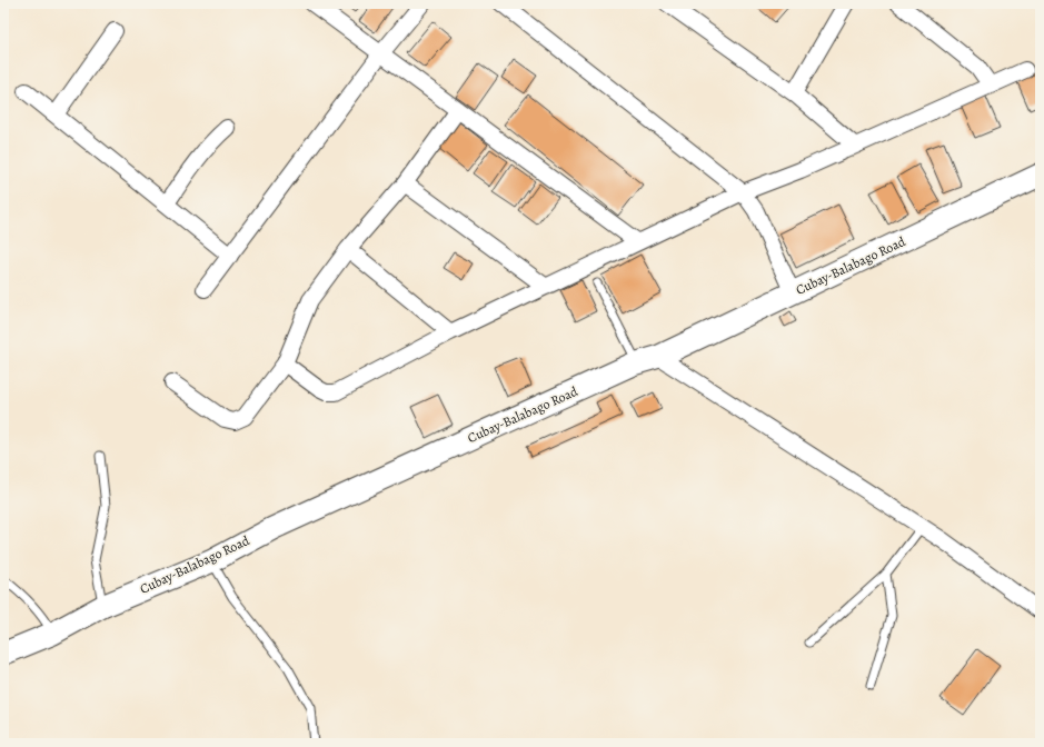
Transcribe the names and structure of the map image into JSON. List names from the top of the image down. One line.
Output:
{"streets":{"main road":["Cubay-Balabago Road"]}}
